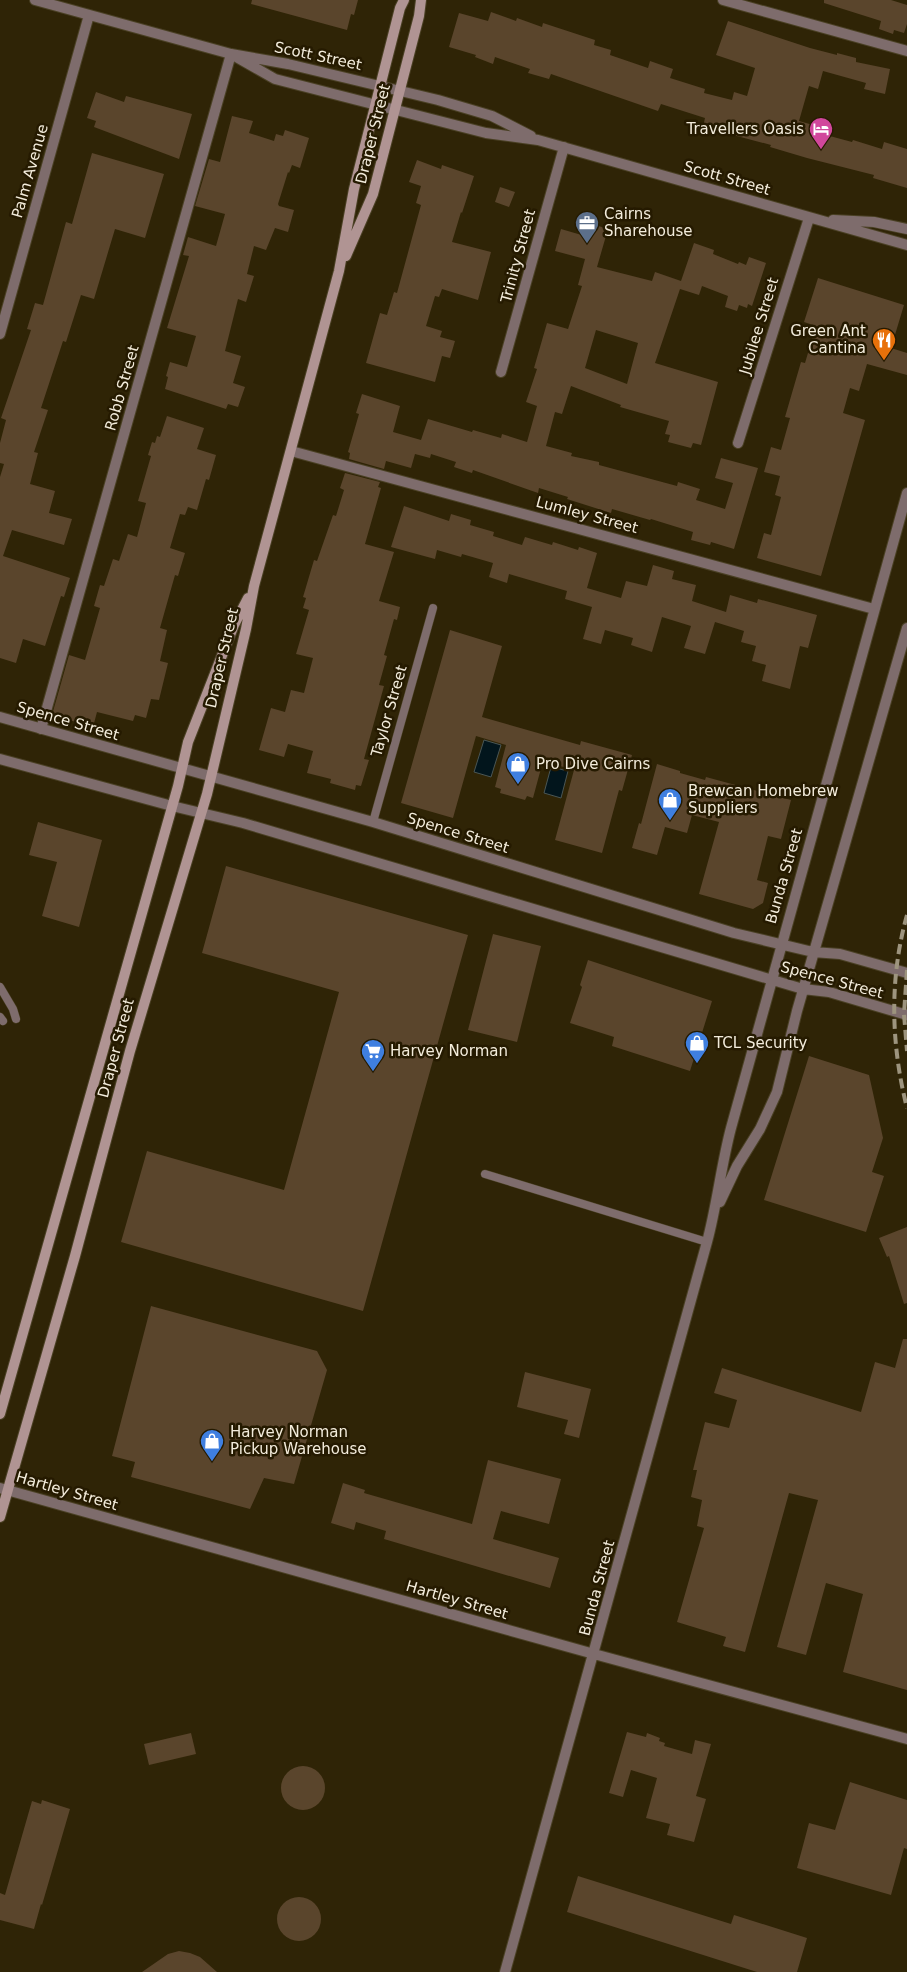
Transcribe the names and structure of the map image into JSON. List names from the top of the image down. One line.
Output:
{"streets":{"main road":["Draper Street"],"street":["Scott Street","Palm Avenue","Trinity Street","Jubilee Street","Robb Street","Lumley Street","Spence Street","Bunda Street","Hartley Street"],"lane":["Taylor Street"]},"crossings":[["Scott Street","Draper Street"],["Scott Street","Palm Avenue"],["Scott Street","Trinity Street"],["Scott Street","Jubilee Street"],["Scott Street","Robb Street"],["Draper Street","Lumley Street"],["Draper Street","Spence Street"],["Draper Street","Hartley Street"],["Robb Street","Spence Street"],["Lumley Street","Bunda Street"],["Taylor Street","Spence Street"],["Spence Street","Bunda Street"],["Bunda Street","Hartley Street"]],"places":{"hotel":["Travellers Oasis"],"office":["Cairns Sharehouse"],"restaurant":["Green Ant Cantina"],"shop":["Pro Dive Cairns","Brewcan Homebrew Suppliers","TCL Security","Harvey Norman Pickup Warehouse"],"supermarket":["Harvey Norman"]}}
